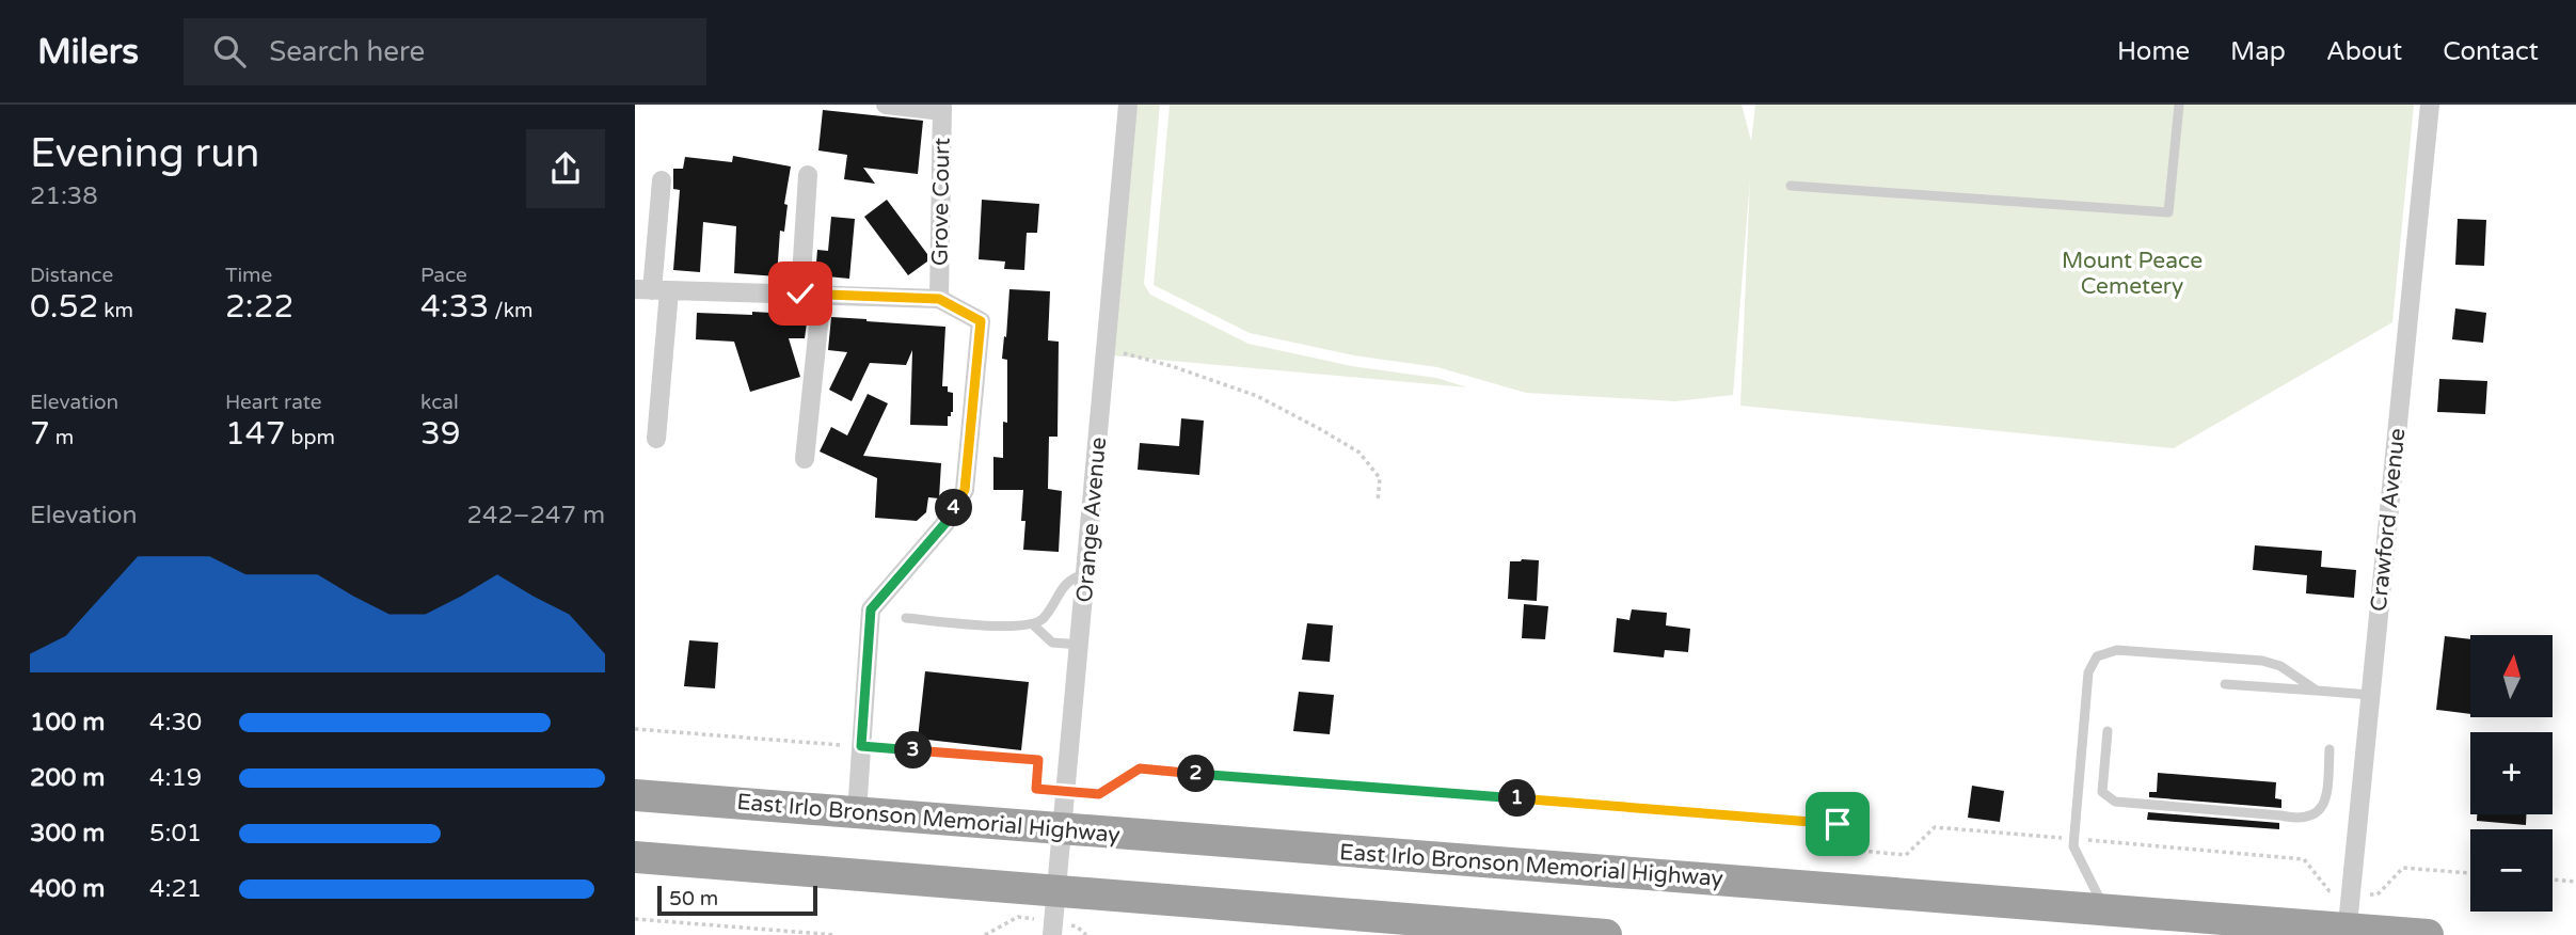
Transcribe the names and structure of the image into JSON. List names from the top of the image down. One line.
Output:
{"streets":{"highway":["East Irlo Bronson Memorial Highway"],"street":["Grove Court","Orange Avenue","Crawford Avenue"]},"crossings":[["Orange Avenue","East Irlo Bronson Memorial Highway"],["Crawford Avenue","East Irlo Bronson Memorial Highway"]],"parks":["Mount Peace Cemetery"],"scale_bar":"50 m","north":"top","page":{"header":"Milers","search":"Search here","nav":["Home","Map","About","Contact"],"heading":["Evening run","21:38"],"stats":[["Distance","0.52 km"],["Time","2:22"],["Pace","4:33 /km"],["Elevation","7 m"],["Heart rate","147 bpm"],["kcal","39"]],"chart":["Elevation","242–247 m"],"pins":["4","3","2","1"],"map_buttons":["+","−"],"list":[{"name":"100 m","note":"4:30"},{"name":"200 m","note":"4:19"},{"name":"300 m","note":"5:01"},{"name":"400 m","note":"4:21"}],"scale":"50 m"}}
